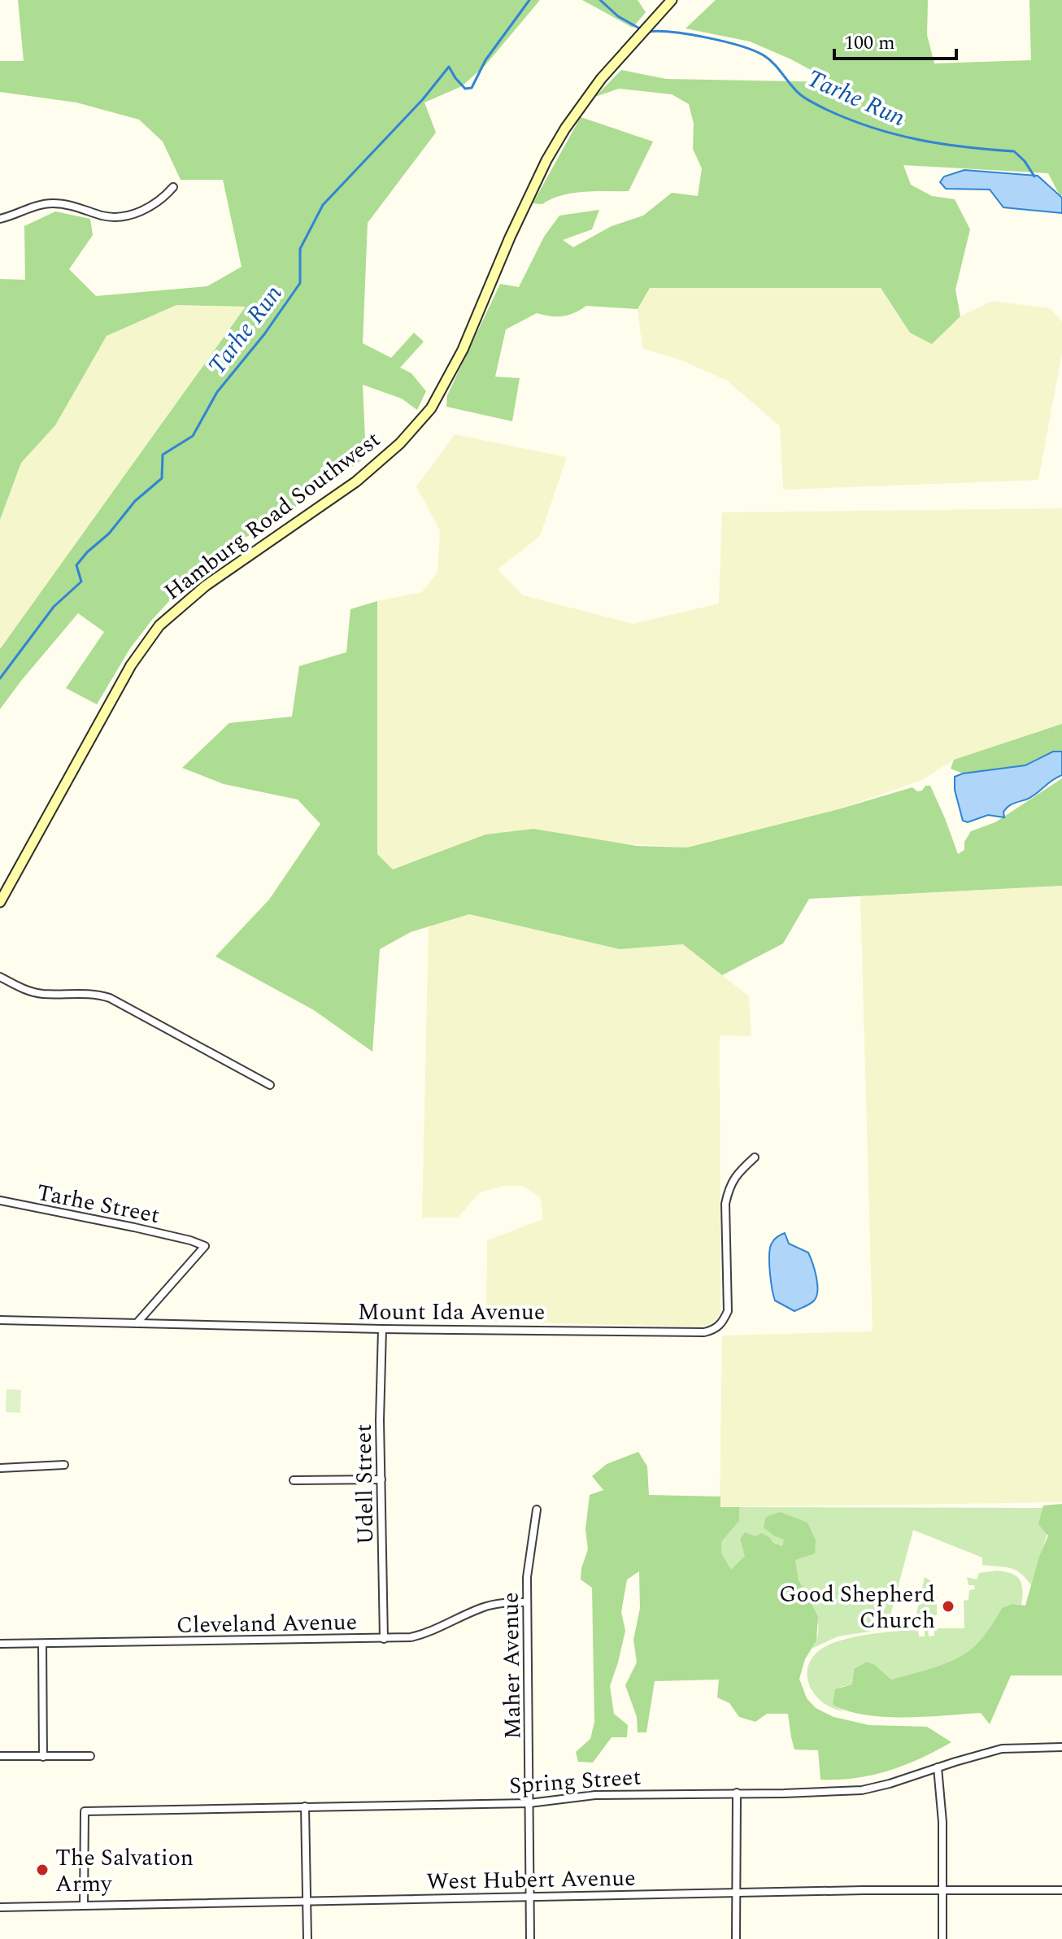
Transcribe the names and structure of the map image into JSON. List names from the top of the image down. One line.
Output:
{"streets":{"street":["Hamburg Road Southwest","Tarhe Street","Mount Ida Avenue","Udell Street","Cleveland Avenue","Maher Avenue","Spring Street","West Hubert Avenue"]},"crossings":[["Tarhe Street","Mount Ida Avenue"],["Mount Ida Avenue","Udell Street"],["Udell Street","Cleveland Avenue"],["Cleveland Avenue","Maher Avenue"],["Maher Avenue","Spring Street"],["Maher Avenue","West Hubert Avenue"],["Spring Street","West Hubert Avenue"]],"water":["Tarhe Run"],"places":["Good Shepherd Church","The Salvation Army"],"scale_bar":"100 m"}
